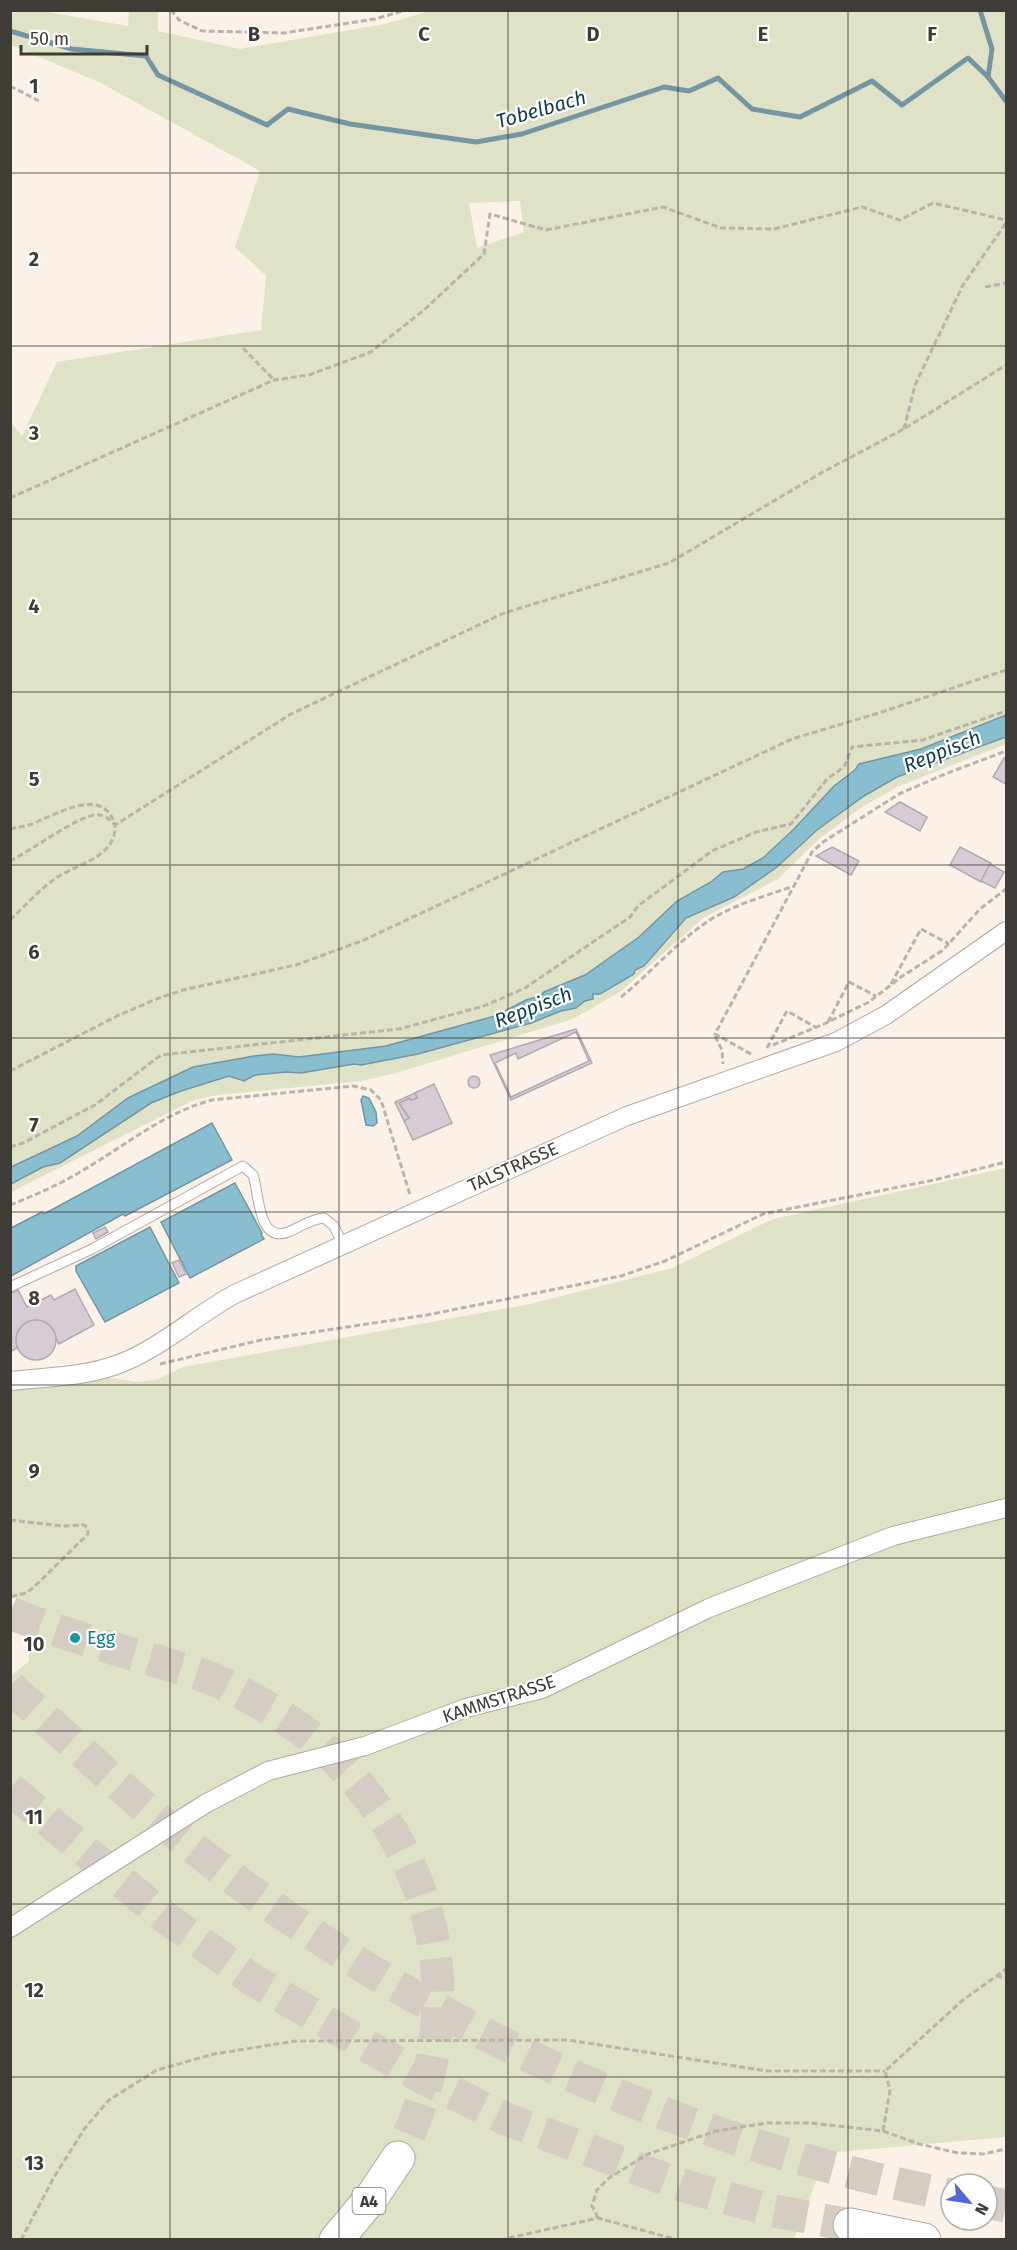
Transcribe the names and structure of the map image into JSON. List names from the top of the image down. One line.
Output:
{"streets":{"highway":["A4"],"street":["TALSTRASSE","KAMMSTRASSE"]},"water":["Tobelbach","Reppisch"],"places":["Egg"],"scale_bar":"50 m","north":"bottom right","grid":{"columns":["B","C","D","E","F"],"rows":["1","2","3","4","5","6","7","8","9","10","11","12","13"]}}
